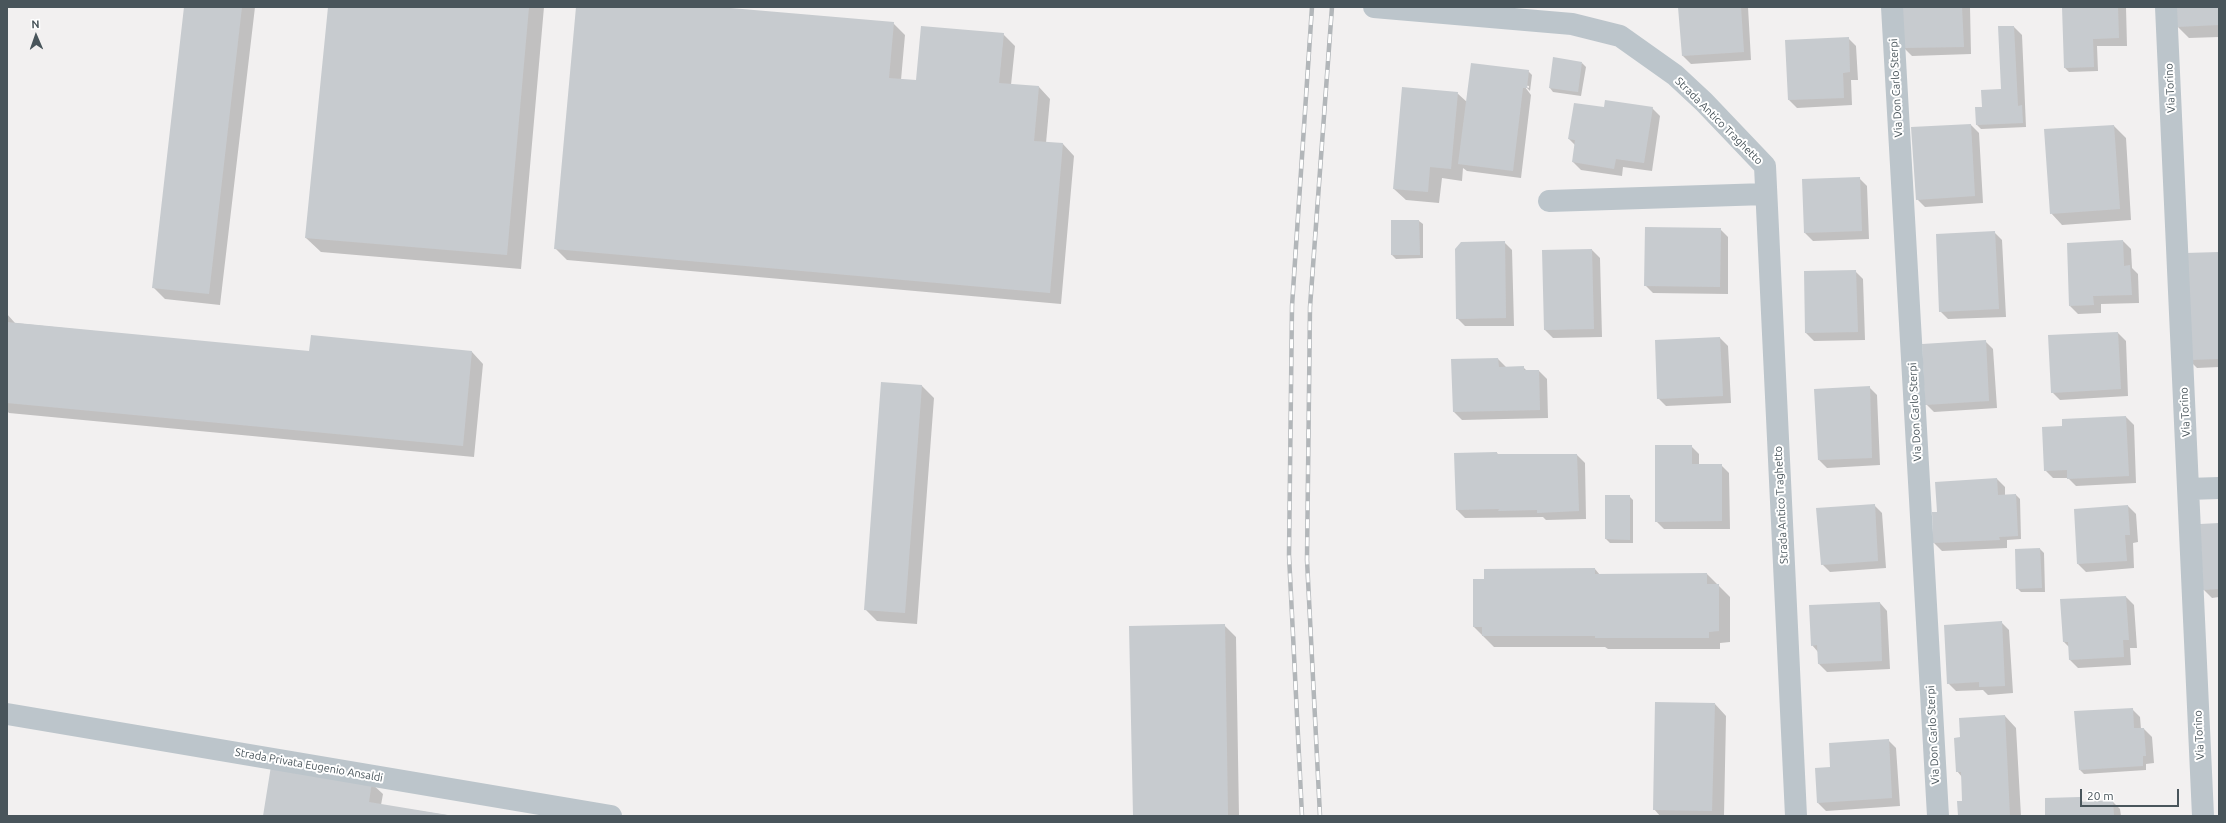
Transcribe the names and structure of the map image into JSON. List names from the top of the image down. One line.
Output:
{"streets":{"street":["Via Don Carlo Sterpi","Via Torino","Strada Antico Traghetto","Strada Privata Eugenio Ansaldi"]},"scale_bar":"20 m","north":"top"}
